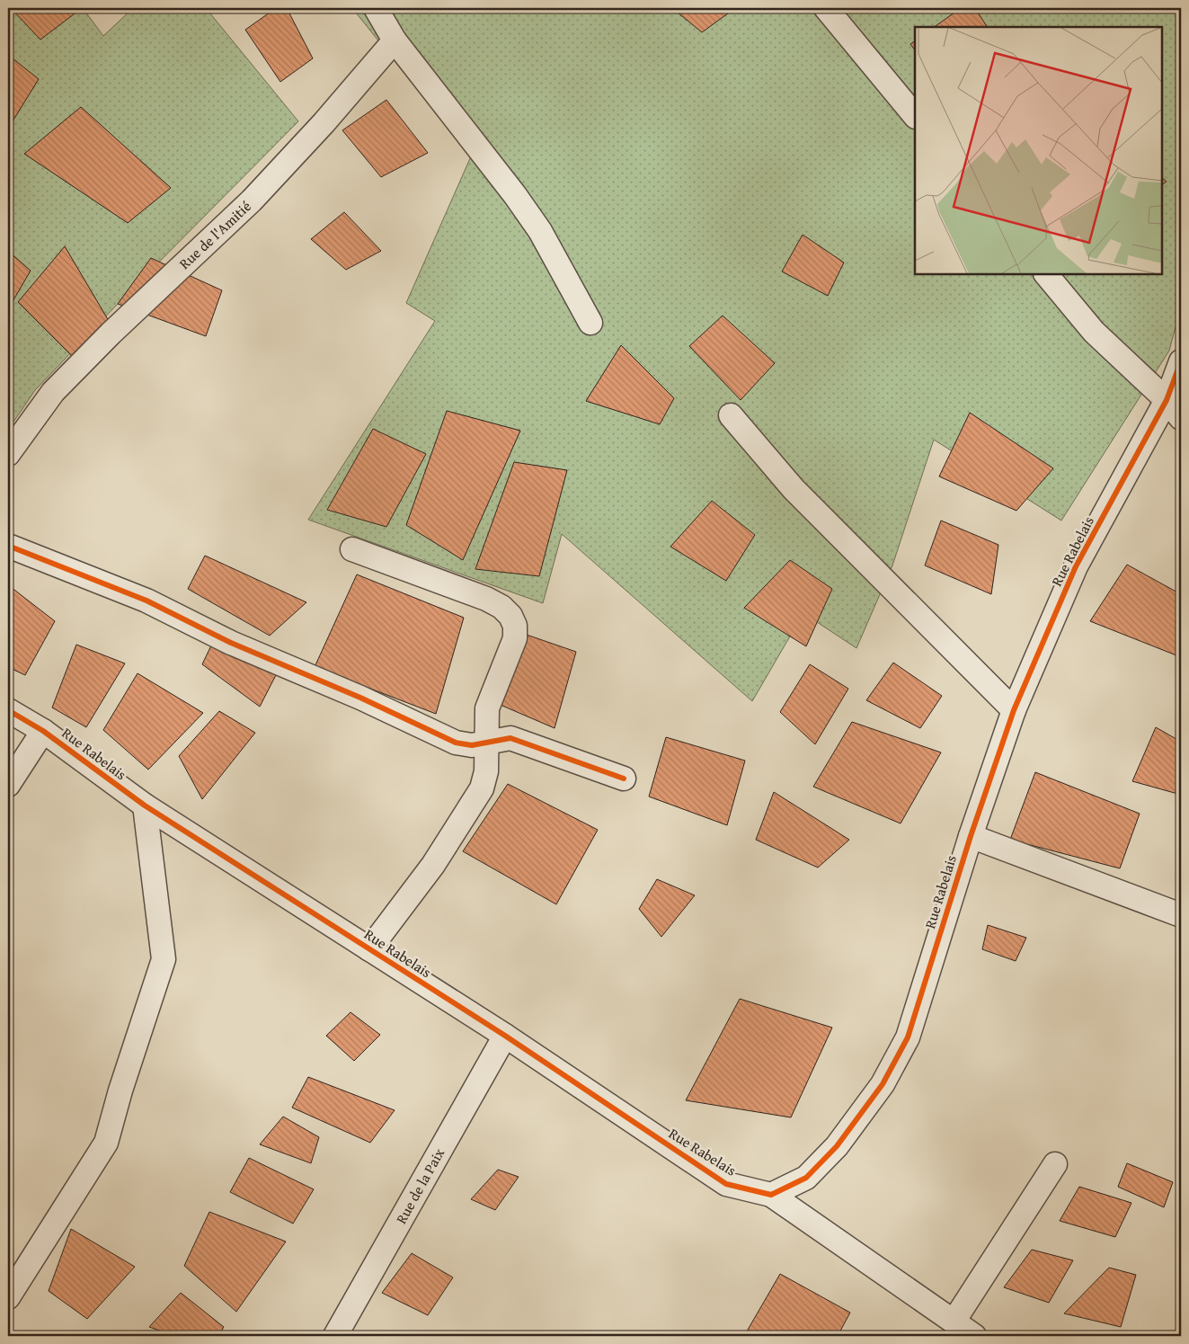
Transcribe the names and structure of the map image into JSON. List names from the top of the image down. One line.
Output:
{"streets":{"street":["Rue de l'Amitié","Rue Rabelais","Rue de la Paix"]},"crossings":[["Rue Rabelais","Rue de la Paix"]]}
